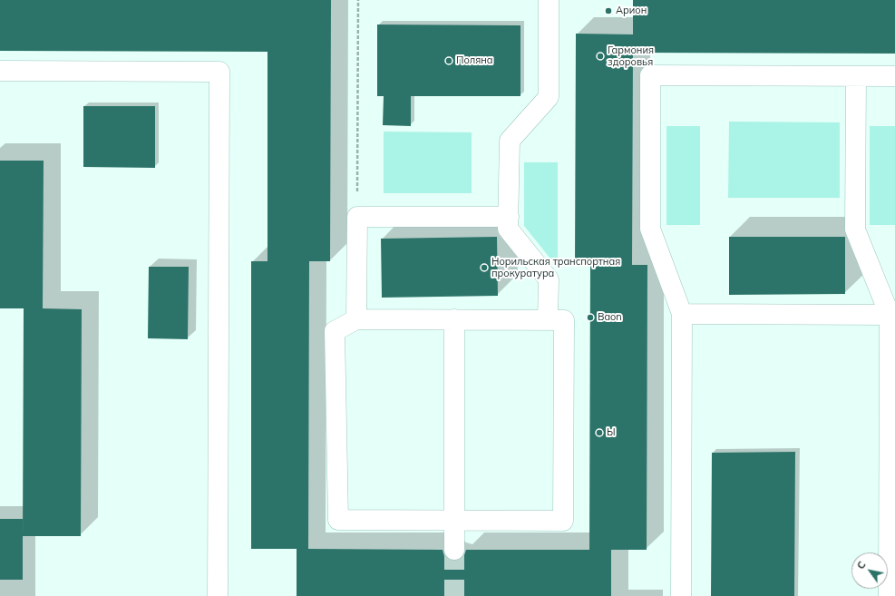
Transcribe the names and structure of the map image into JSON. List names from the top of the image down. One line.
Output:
{"places":["Арион","Гармония здоровья","Поляна","Норильская транспортная прокуратура","Baon","Ы"],"north":"top left"}
